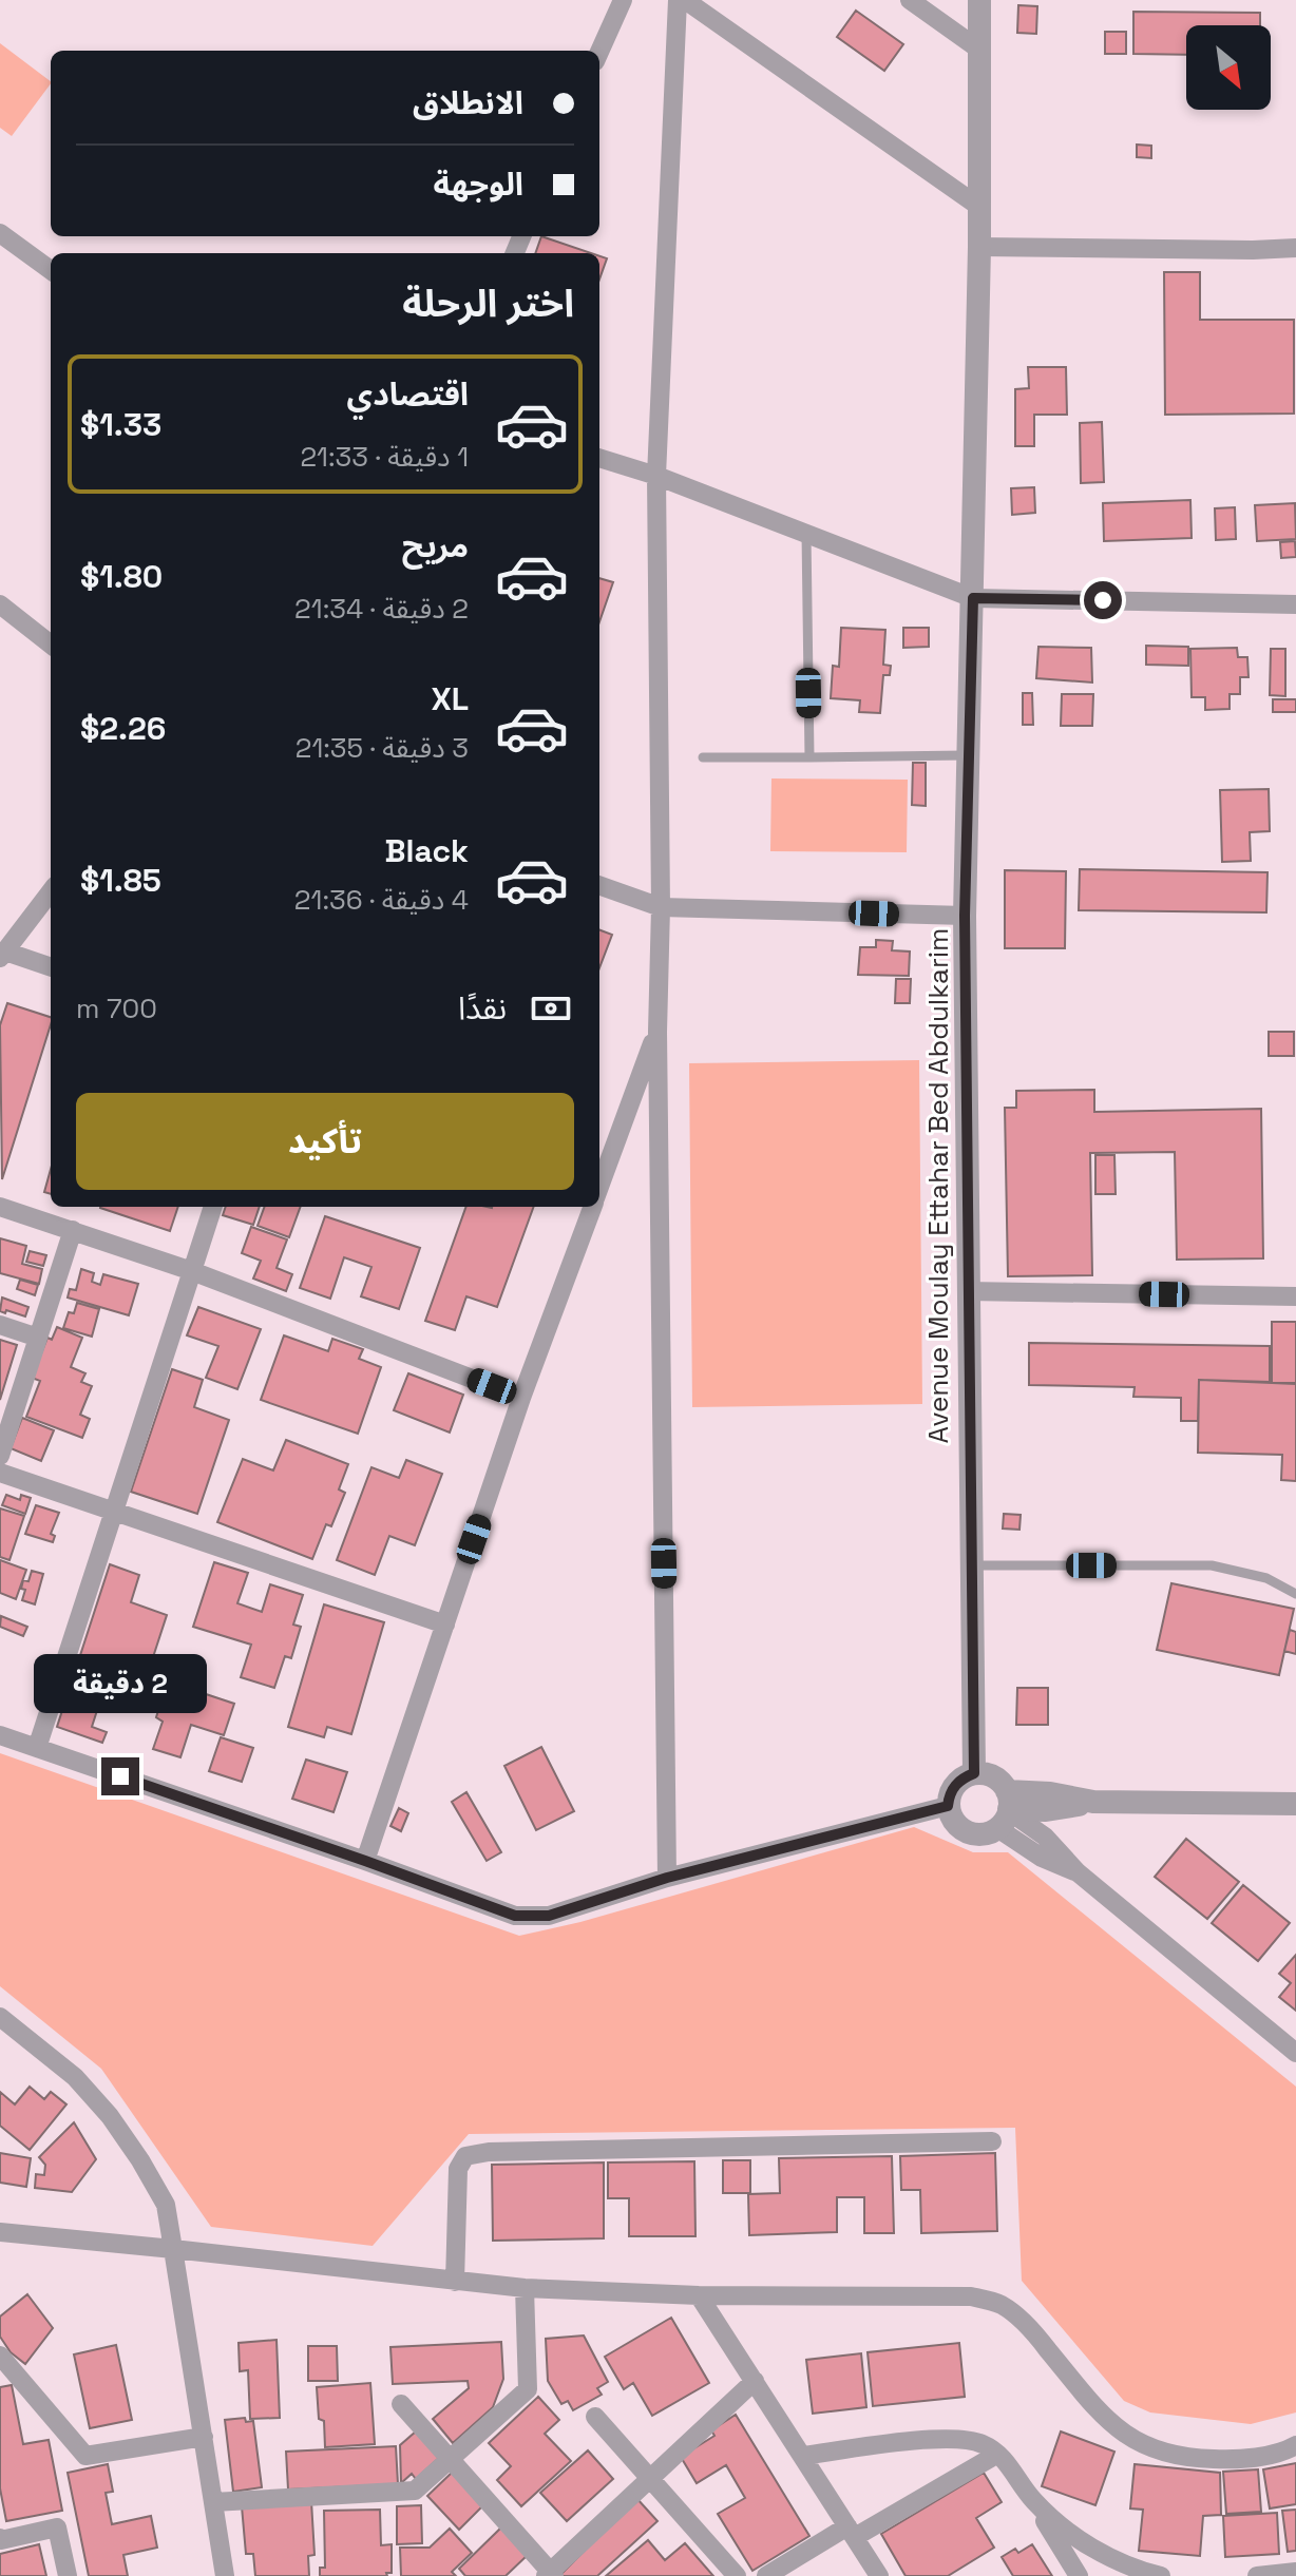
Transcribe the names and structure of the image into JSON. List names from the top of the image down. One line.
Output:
{"streets":{"street":["Avenue Moulay Ettahar Bed Abdulkarim"]},"north":"bottom right","page":{"banner":["الانطلاق","الوجهة"],"heading":"اختر الرحلة","list":[{"name":"اقتصادي","note":"1 دقيقة · 21:33","value":"$1.33"},{"name":"مريح","note":"2 دقيقة · 21:34","value":"$1.80"},{"name":"XL","note":"3 دقيقة · 21:35","value":"$2.26"},{"name":"Black","note":"4 دقيقة · 21:36","value":"$1.85"}],"pay":["نقدًا","700 m"],"buttons":"تأكيد","bubble":"2 دقيقة"}}
